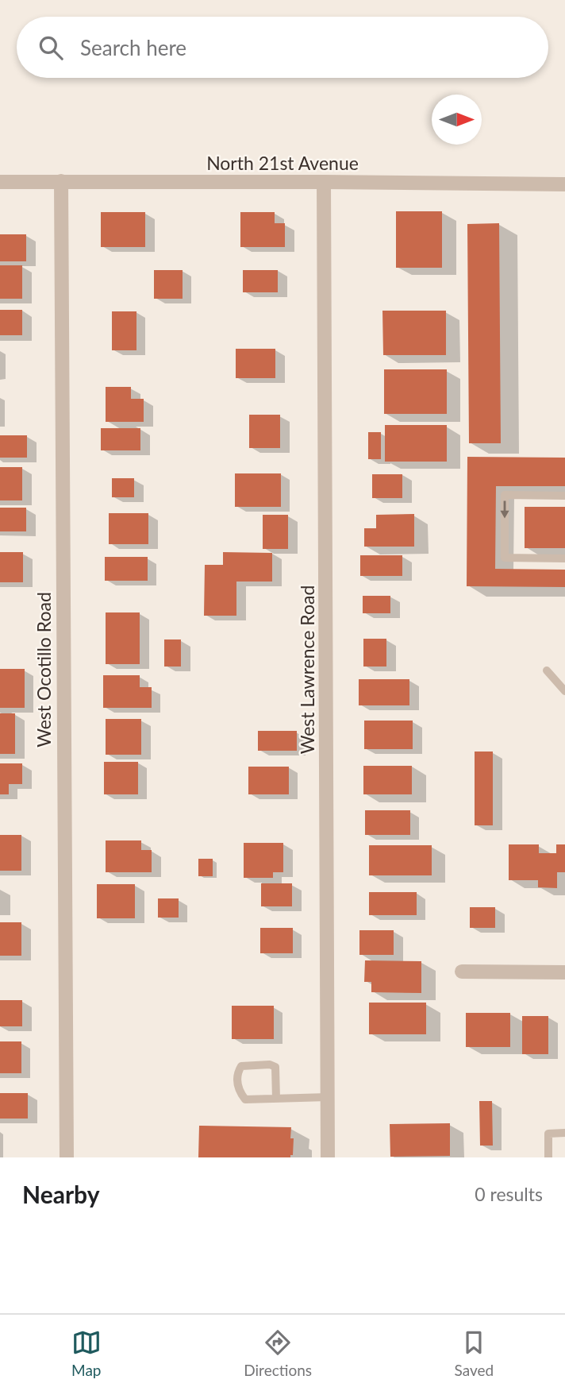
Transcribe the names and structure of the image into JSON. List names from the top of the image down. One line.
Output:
{"streets":{"street":["North 21st Avenue","West Ocotillo Road","West Lawrence Road"]},"crossings":[["North 21st Avenue","West Ocotillo Road"],["North 21st Avenue","West Lawrence Road"]],"north":"right","page":{"search":"Search here","heading":["Nearby","0 results"],"nav":["Map","Directions","Saved"]}}
